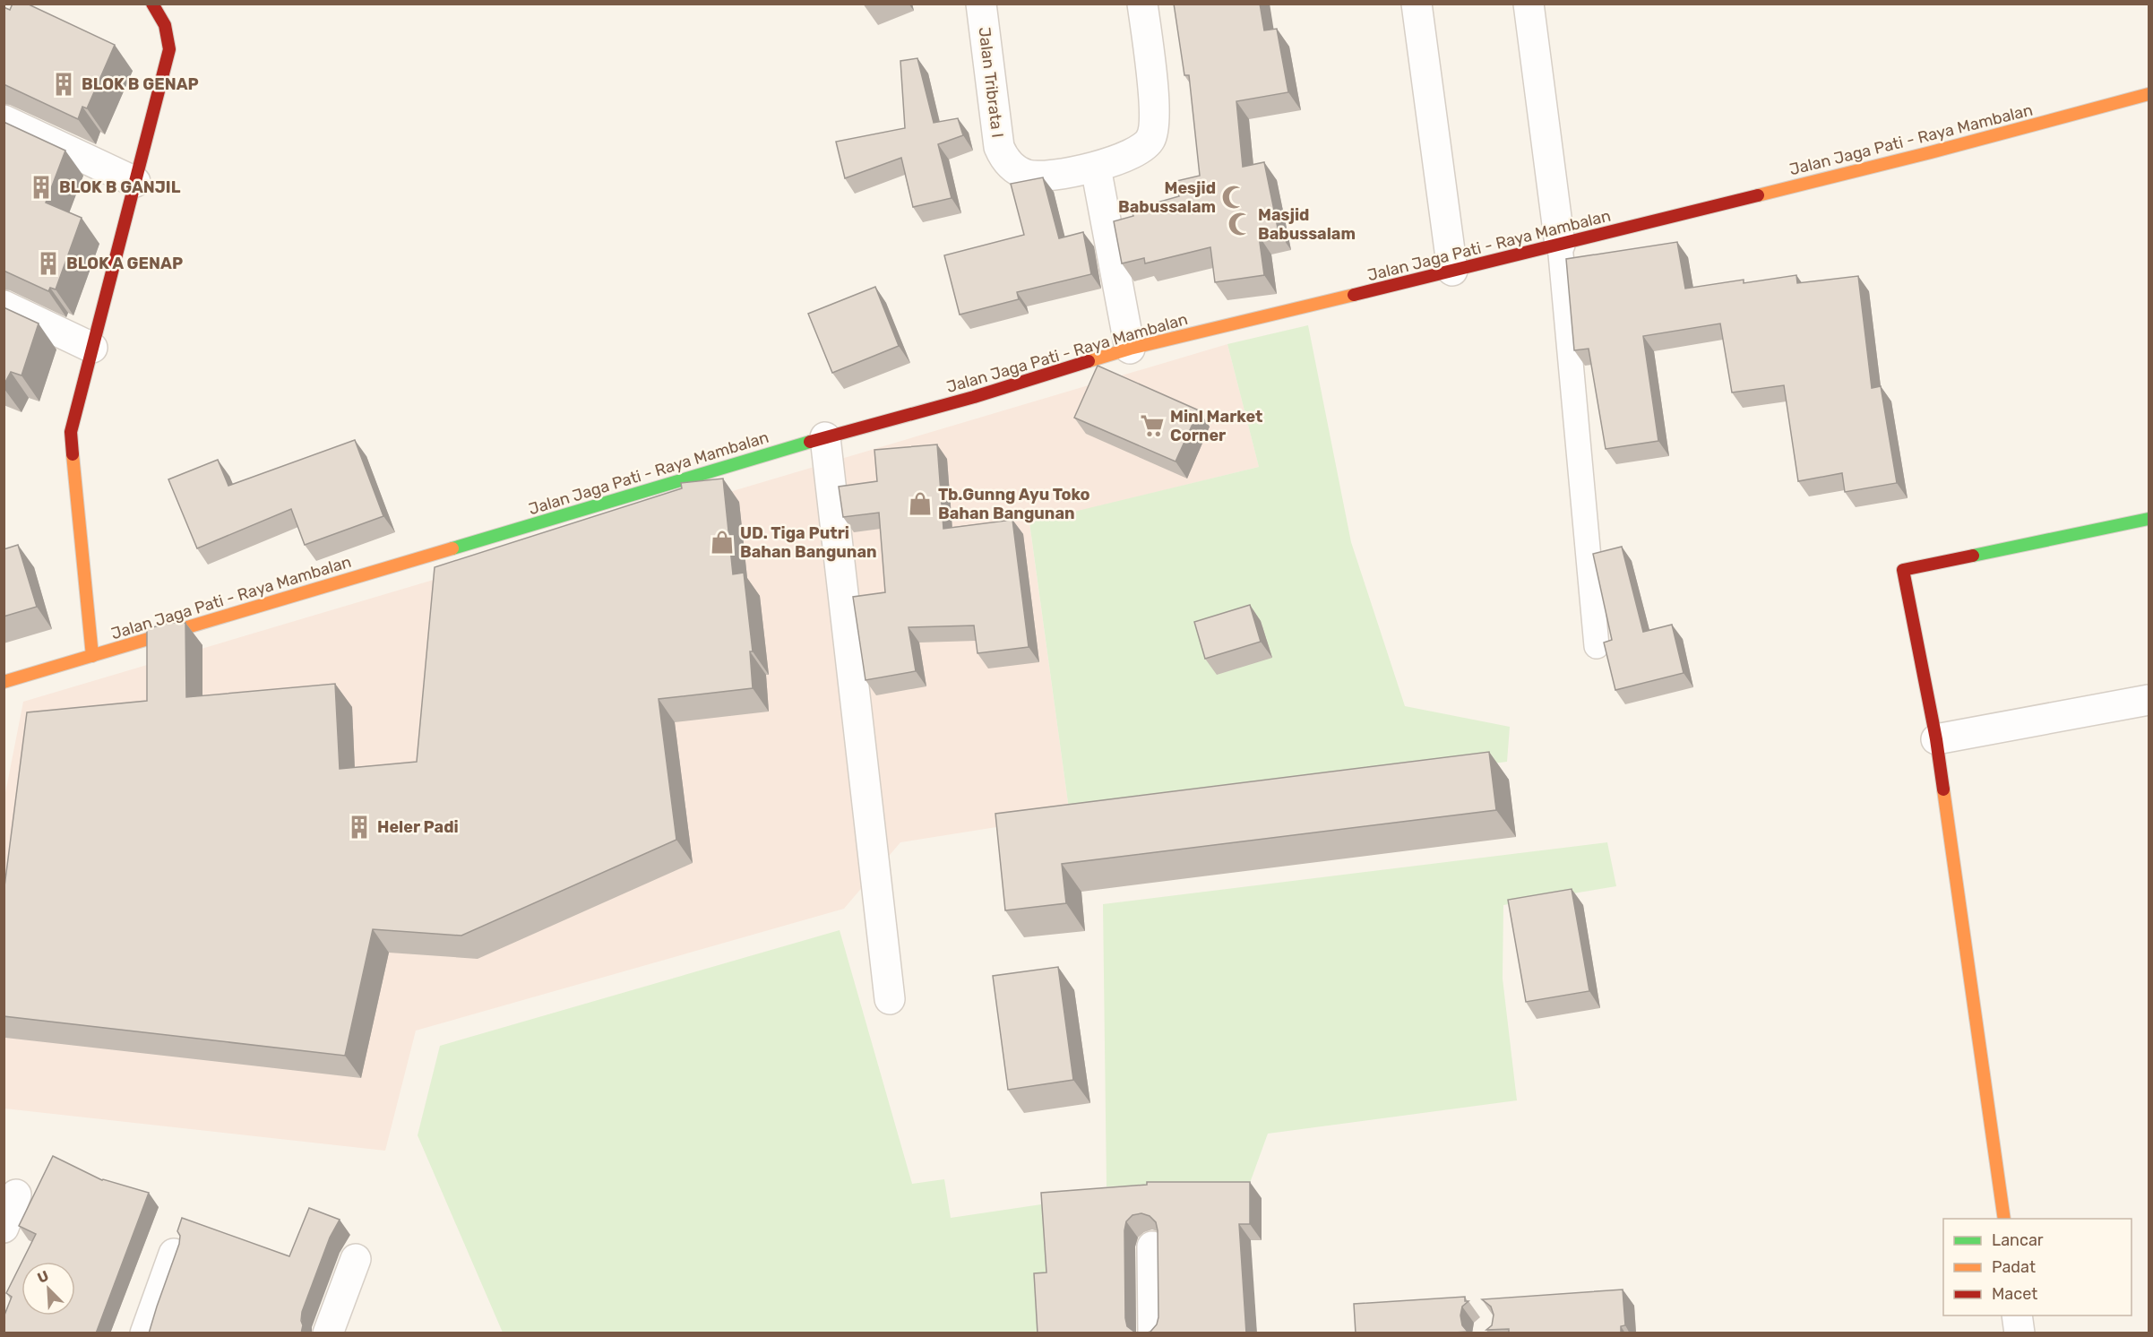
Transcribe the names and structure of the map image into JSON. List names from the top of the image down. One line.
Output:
{"streets":{"street":["Jalan Tribrata I","Jalan Jaga Pati - Raya Mambalan"]},"places":{"building":["BLOK B GENAP","BLOK B GANJIL","BLOK A GENAP","Heler Padi"],"mosque":["Mesjid Babussalam","Masjid Babussalam"],"supermarket":["Minl Market Corner"],"shop":["Tb.Gunng Ayu Toko Bahan Bangunan","UD. Tiga Putri Bahan Bangunan"]},"legend":["Lancar","Padat","Macet"],"north":"top left"}
